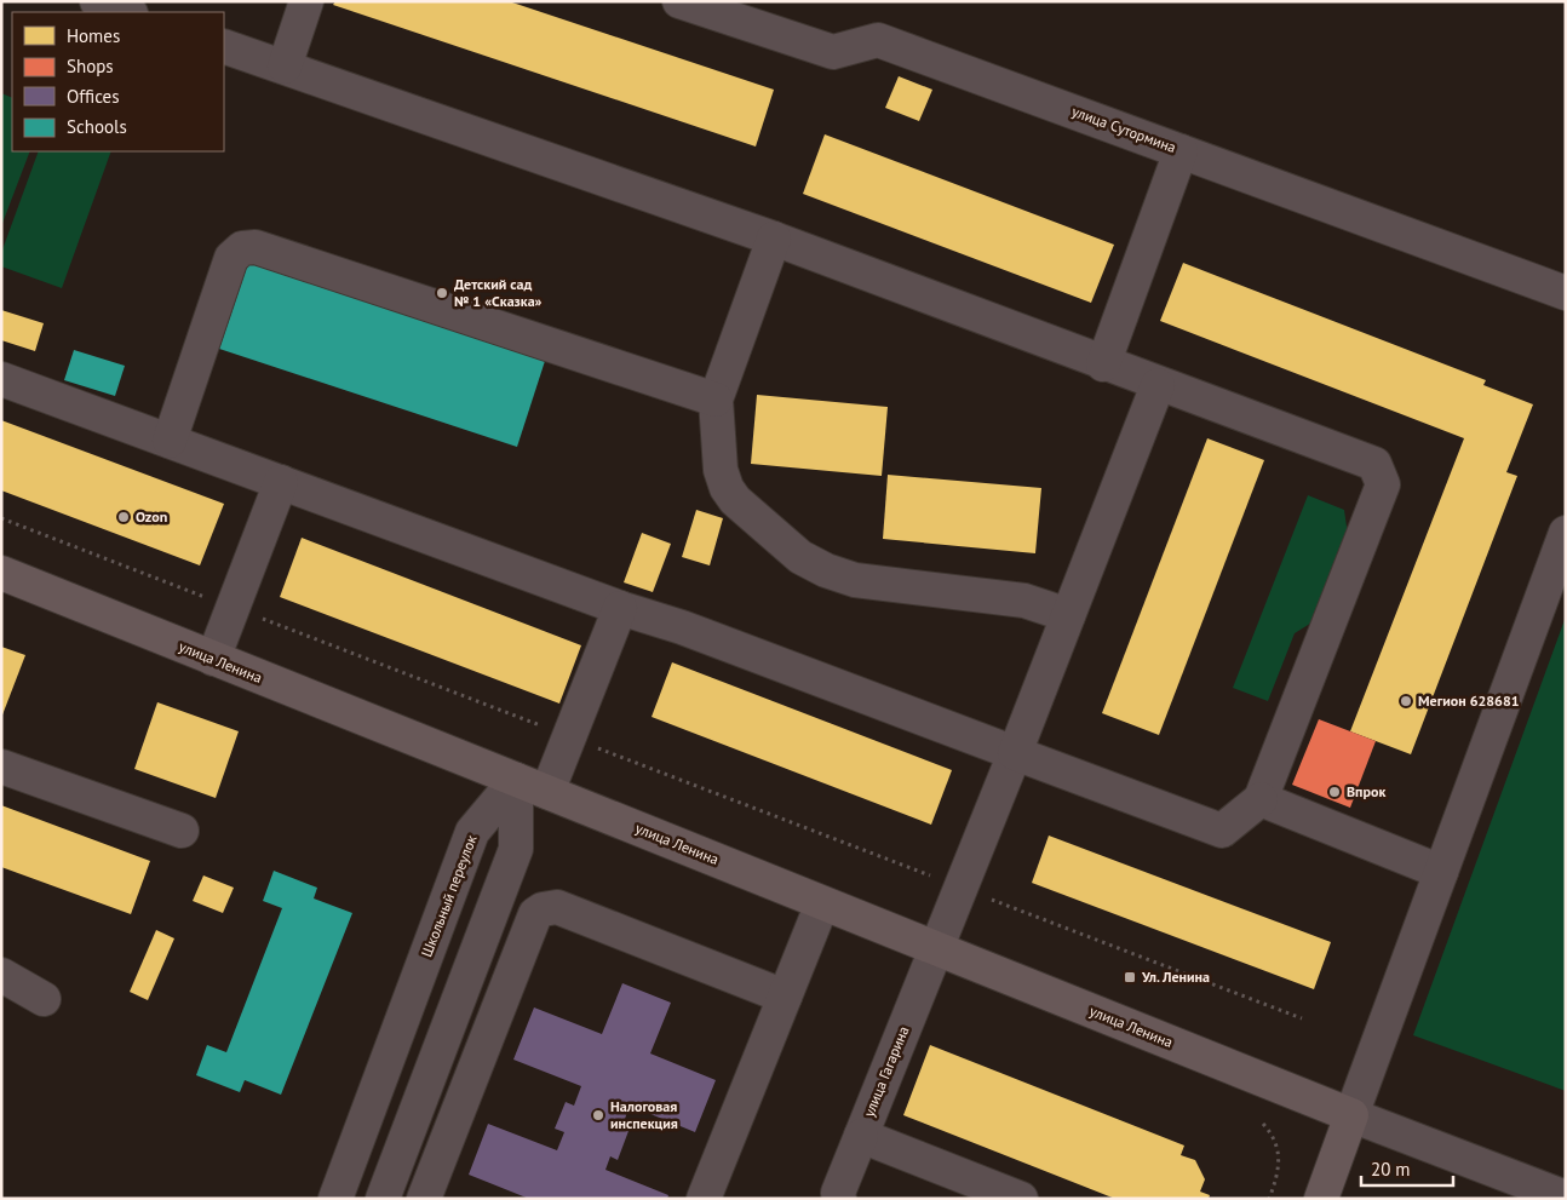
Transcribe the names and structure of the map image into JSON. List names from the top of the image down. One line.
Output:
{"streets":{"main road":["улица Ленина"],"street":["улица Сутормина","Школьный переулок","улица Гагарина"]},"crossings":[["улица Ленина","Школьный переулок"],["улица Ленина","улица Гагарина"]],"places":{"other":["Детский сад № 1 «Сказка»","Ozon","Мегион 628681","Впрок","Налоговая инспекция"],"transit":["Ул. Ленина"]},"legend":["Homes","Shops","Offices","Schools"],"scale_bar":"20 m"}
